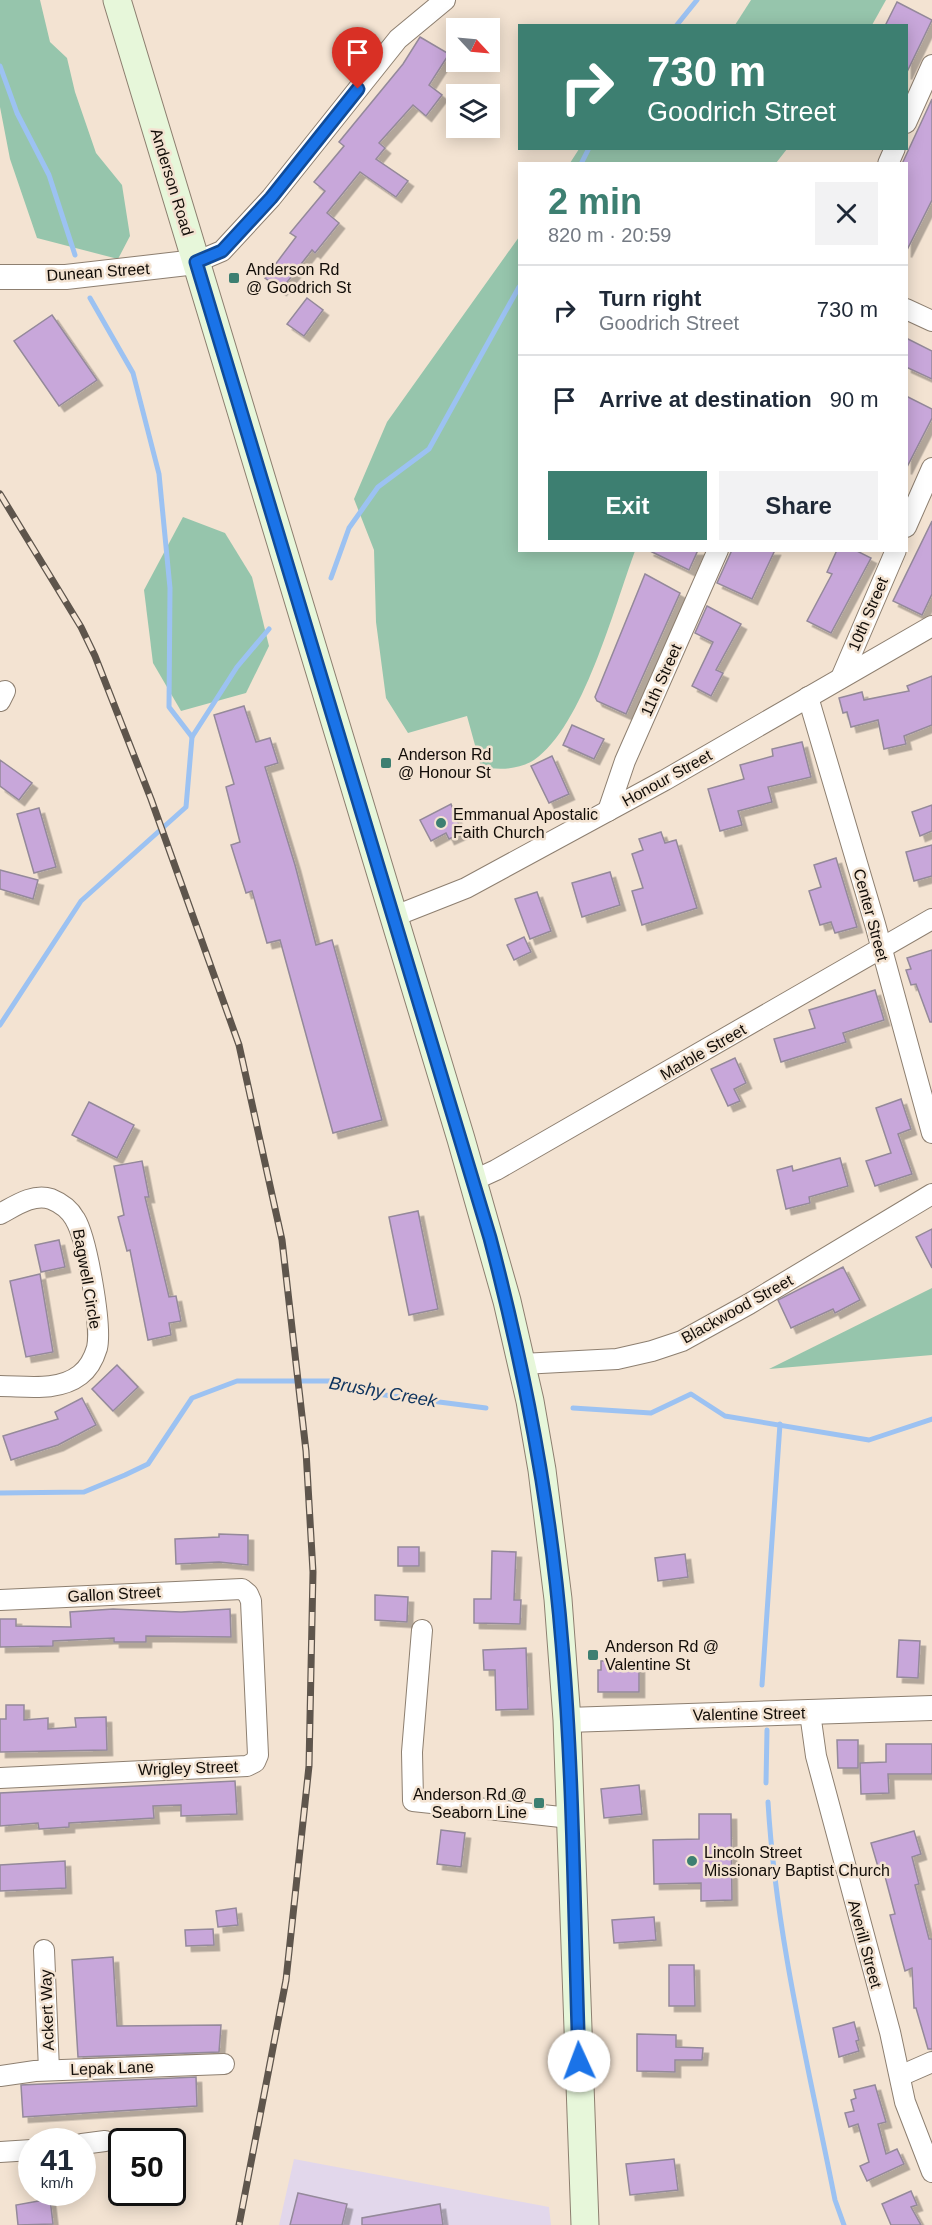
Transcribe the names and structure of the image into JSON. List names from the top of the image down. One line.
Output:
{"streets":{"main road":["Anderson Road"],"street":["Dunean Street","10th Street","11th Street","Honour Street","Center Street","Marble Street","Bagwell Circle","Blackwood Street","Gallon Street","Valentine Street","Wrigley Street","Averill Street","Ackert Way","Lepak Lane"]},"crossings":[["Anderson Road","Dunean Street"],["Anderson Road","Honour Street"],["Anderson Road","Marble Street"],["Anderson Road","Blackwood Street"],["Anderson Road","Valentine Street"],["10th Street","Honour Street"],["11th Street","Honour Street"],["Honour Street","Center Street"],["Center Street","Marble Street"],["Gallon Street","Wrigley Street"],["Valentine Street","Averill Street"],["Ackert Way","Lepak Lane"]],"water":["Brushy Creek"],"places":{"transit":["Anderson Rd @ Goodrich St","Anderson Rd @ Honour St","Anderson Rd @ Valentine St","Anderson Rd @ Seaborn Line"],"other":["Emmanual Apostalic Faith Church","Lincoln Street Missionary Baptist Church"]},"north":"bottom right","page":{"turn":["730 m","Goodrich Street"],"heading":["2 min","820 m · 20:59"],"list":[{"name":"Turn right","note":"Goodrich Street","value":"730 m"},{"name":"Arrive at destination","value":"90 m"}],"buttons":["Exit","Share"],"speed":"41 km/h","limit":"50"}}
